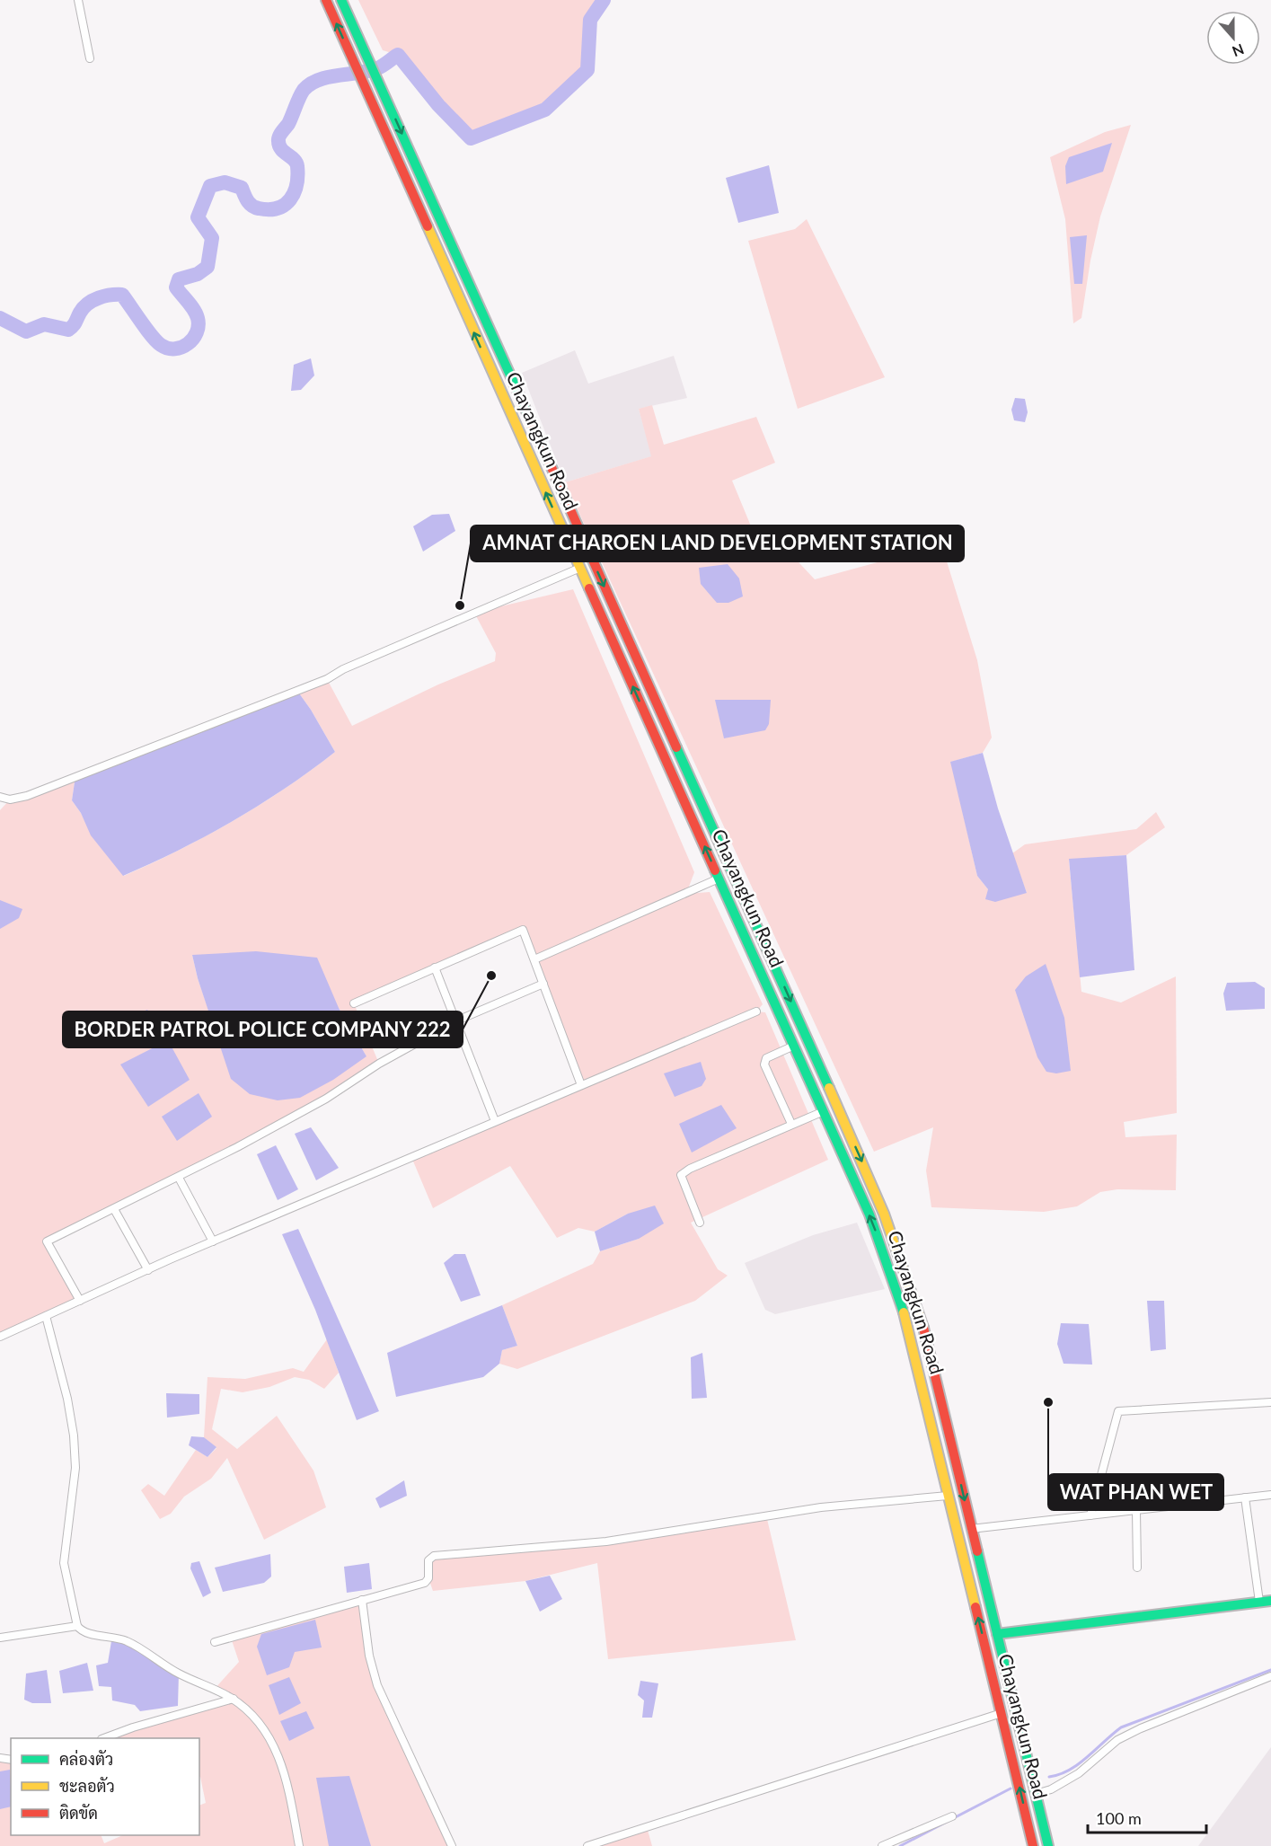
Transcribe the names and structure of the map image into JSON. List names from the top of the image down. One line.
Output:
{"streets":{"main road":["Chayangkun Road"]},"places":["AMNAT CHAROEN LAND DEVELOPMENT STATION","BORDER PATROL POLICE COMPANY 222","WAT PHAN WET"],"legend":["คล่องตัว","ชะลอตัว","ติดขัด"],"scale_bar":"100 m","north":"bottom"}
